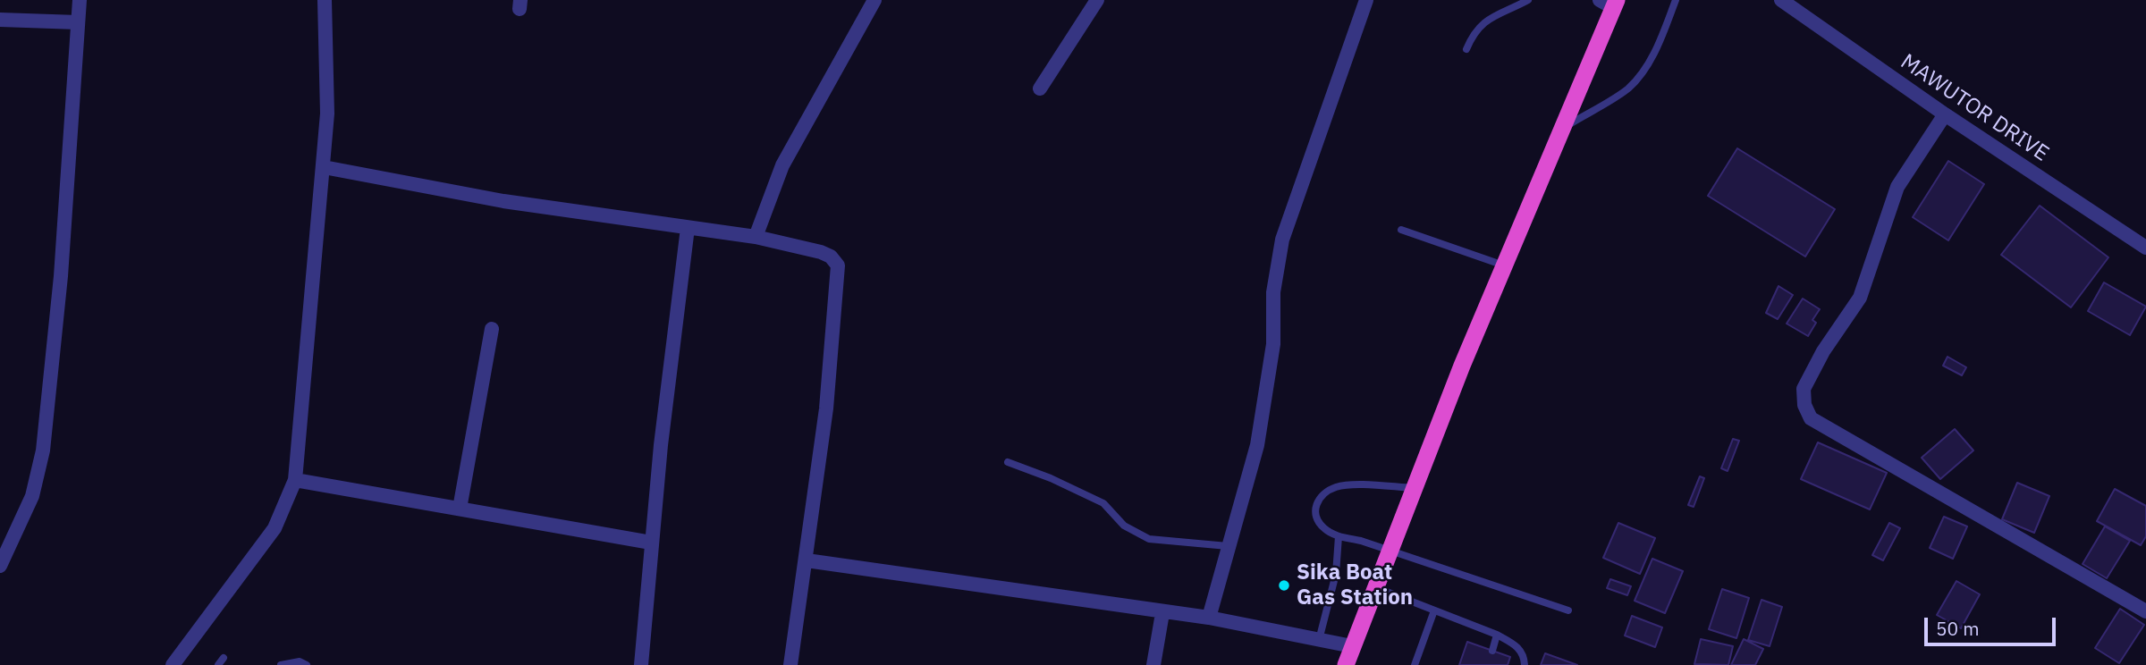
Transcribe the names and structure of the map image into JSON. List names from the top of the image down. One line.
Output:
{"streets":{"street":["MAWUTOR DRIVE"]},"places":["Sika Boat Gas Station"],"scale_bar":"50 m"}
